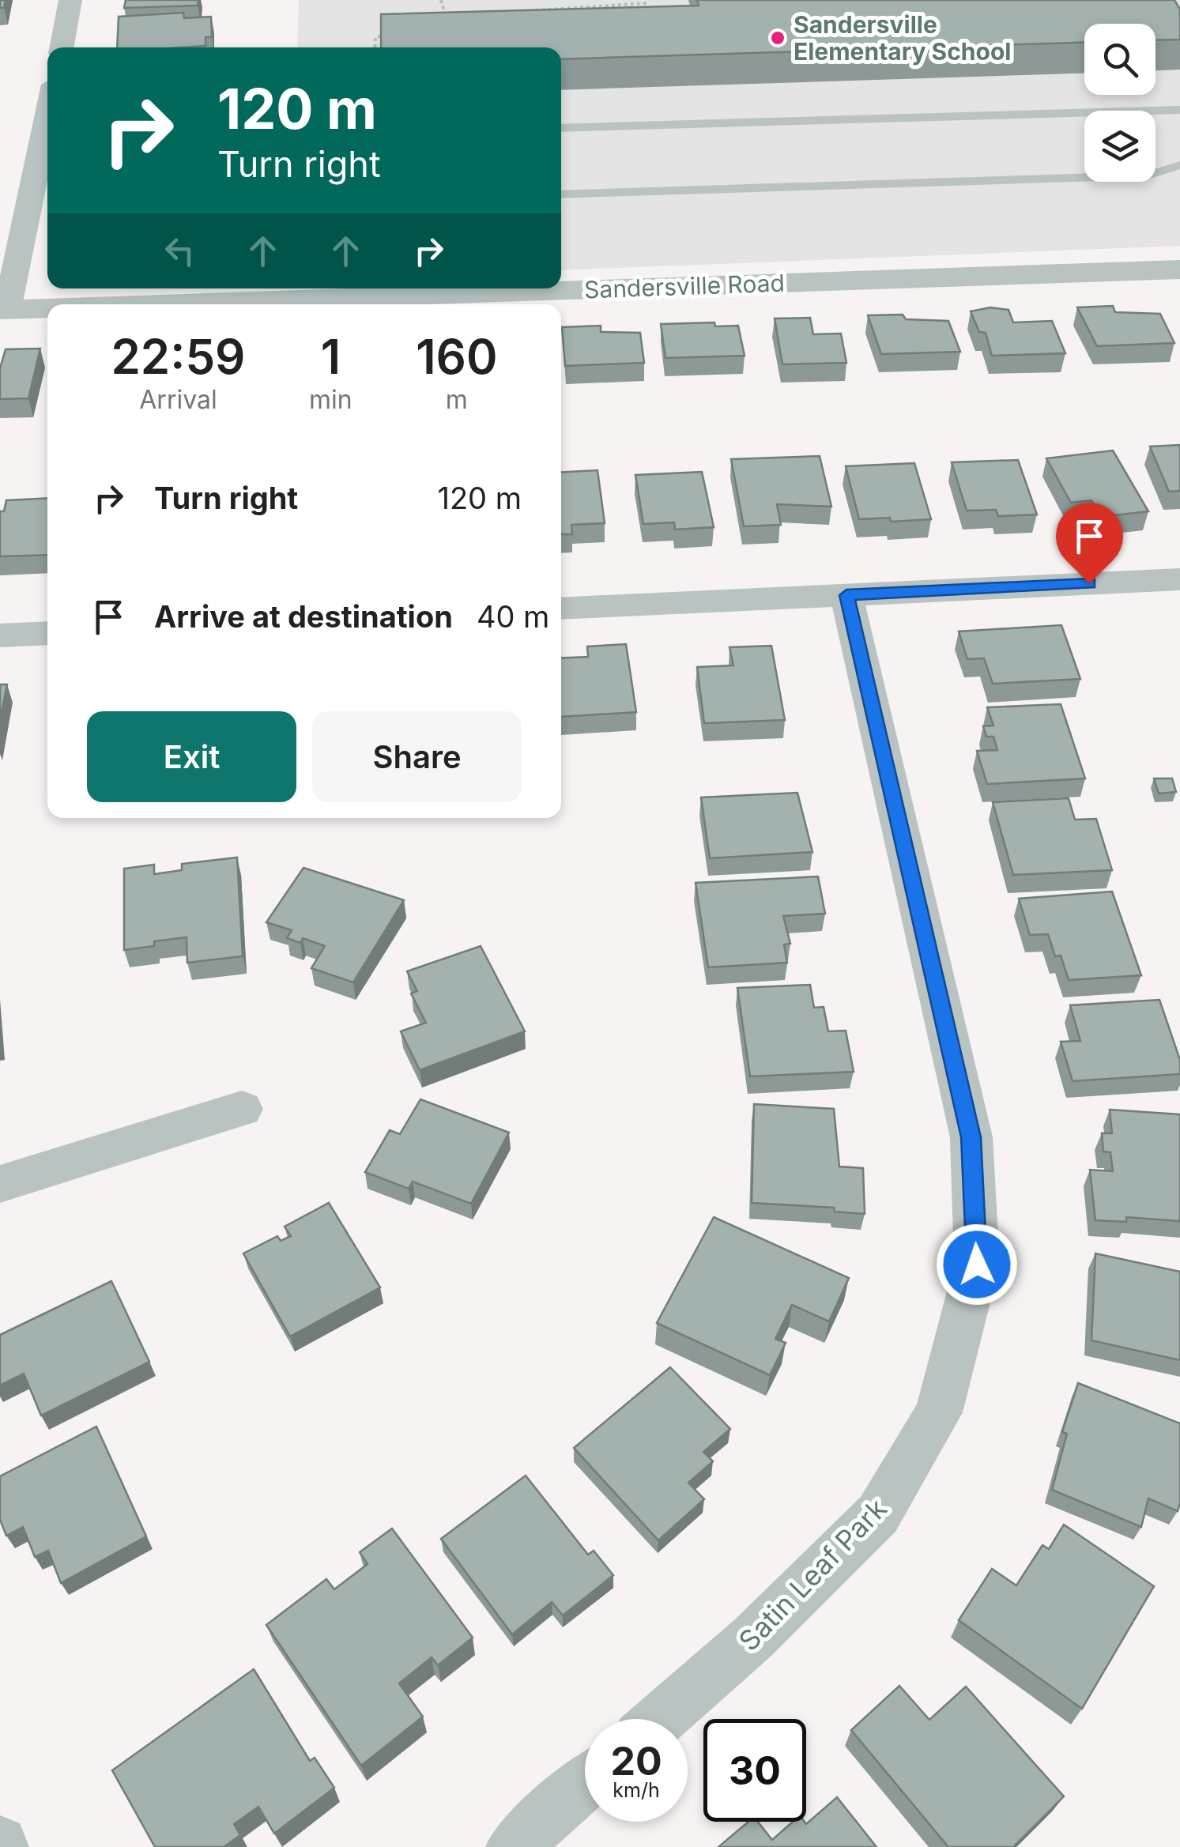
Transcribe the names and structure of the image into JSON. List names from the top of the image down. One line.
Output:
{"streets":{"street":["Sandersville Road","Satin Leaf Park"]},"places":["Sandersville Elementary School"],"page":{"turn":["120 m","Turn right"],"eta":["22:59","Arrival","1","min","160","m"],"list":[{"name":"Turn right","value":"120 m"},{"name":"Arrive at destination","value":"40 m"}],"buttons":["Exit","Share"],"speed":"20 km/h","limit":"30"}}
